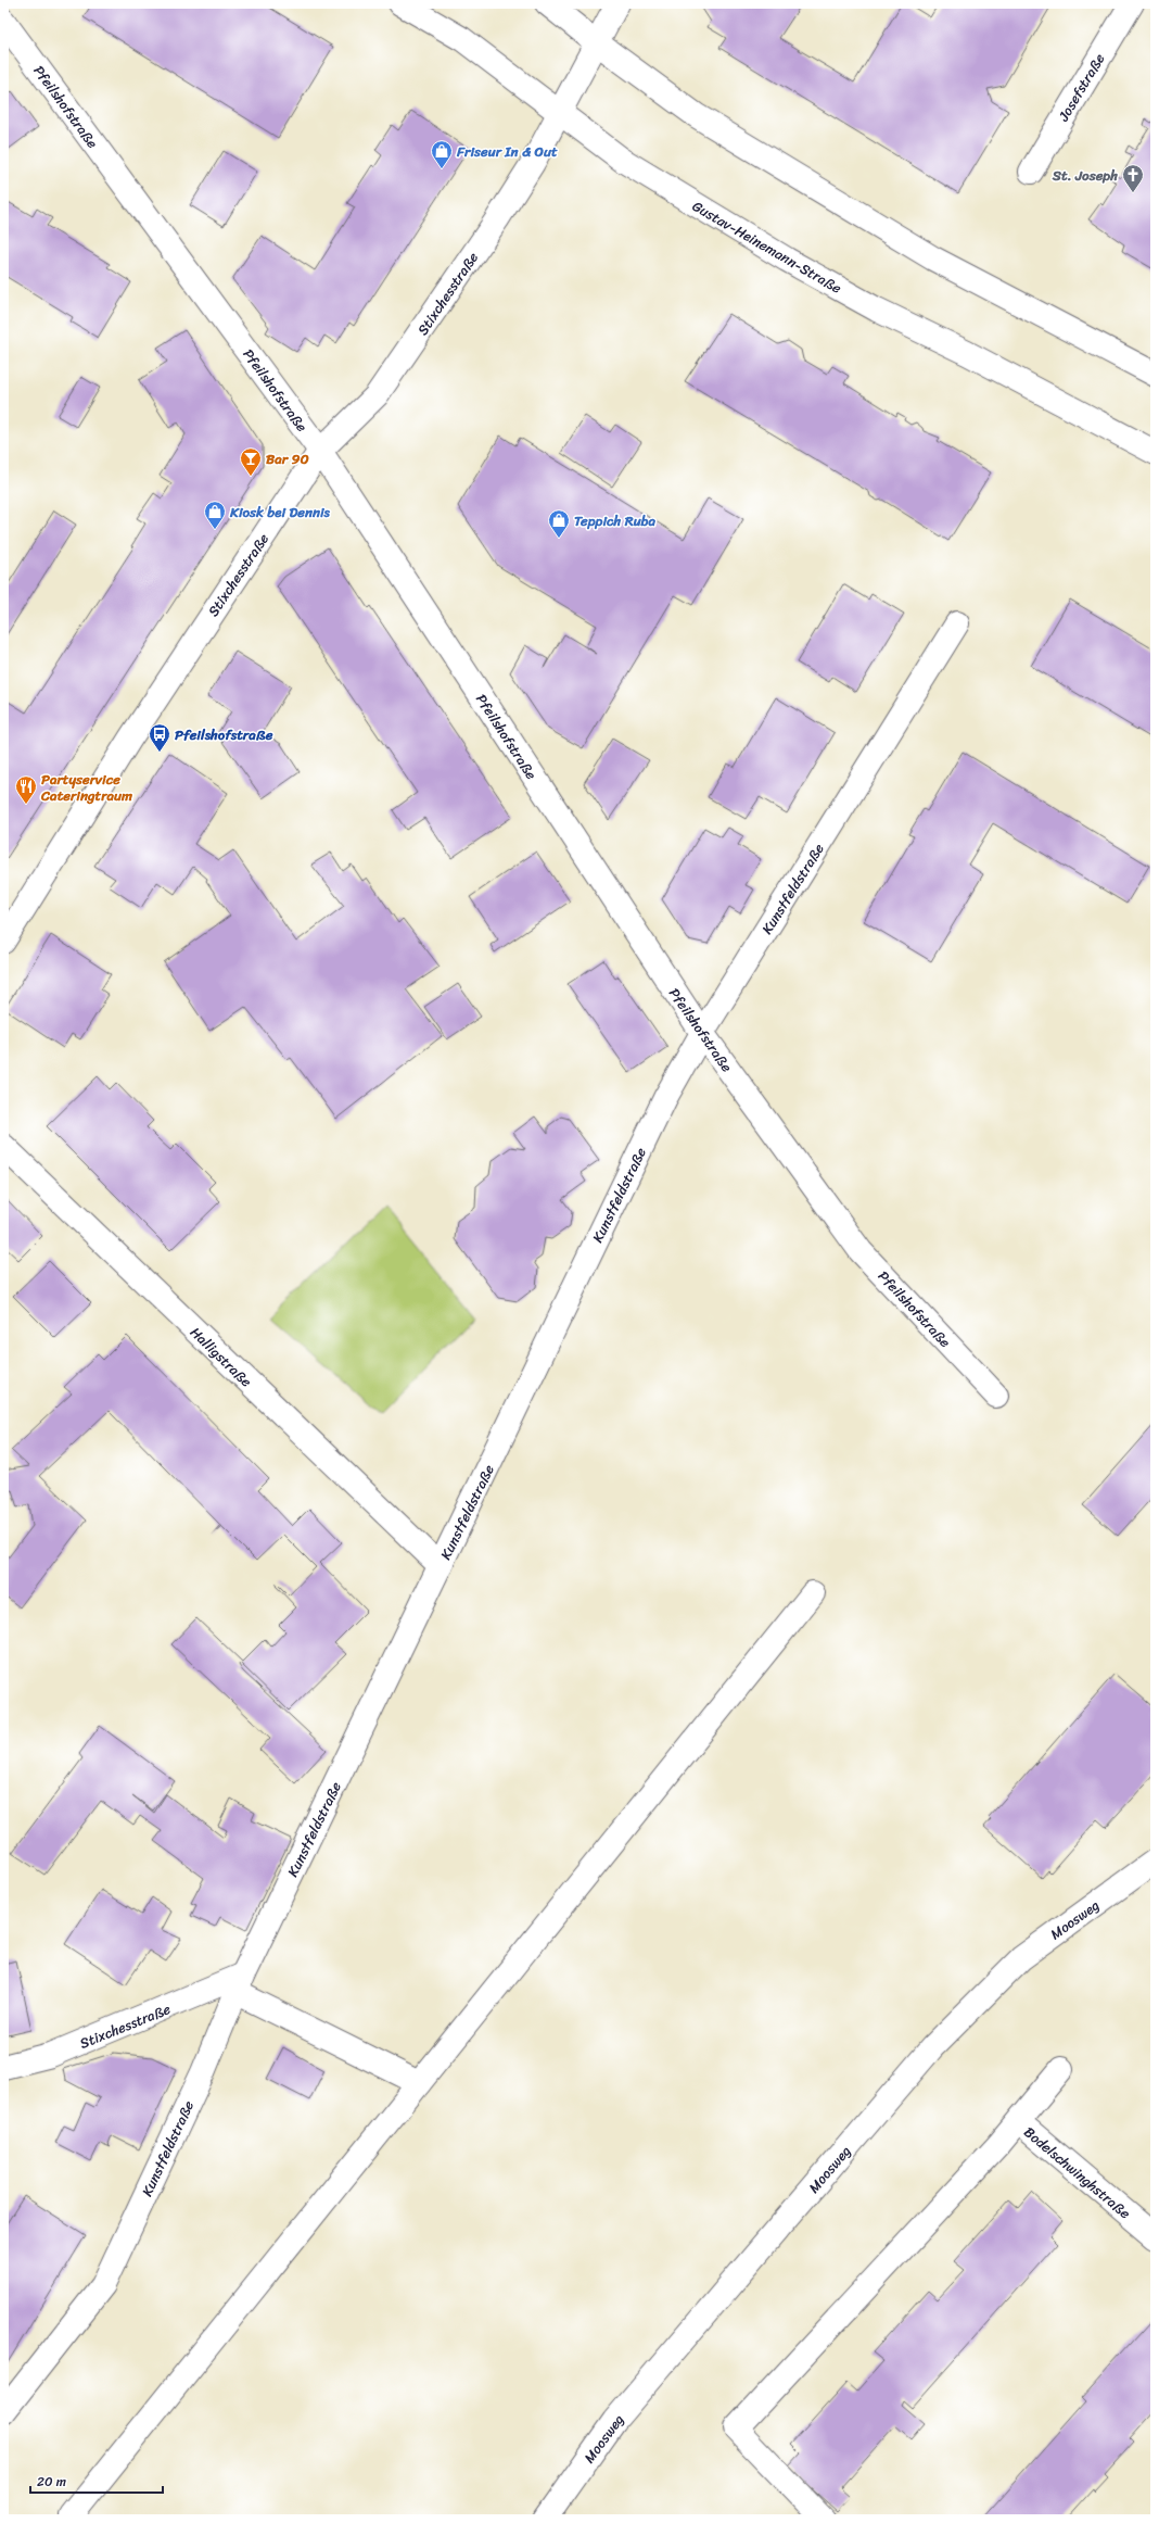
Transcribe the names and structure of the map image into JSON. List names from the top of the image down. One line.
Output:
{"streets":{"street":["Josefstraße","Pfeilshofstraße","Gustav-Heinemann-Straße","Stixchesstraße","Kunstfeldstraße","Halligstraße","Moosweg","Bodelschwinghstraße"]},"crossings":[["Pfeilshofstraße","Stixchesstraße"],["Pfeilshofstraße","Kunstfeldstraße"],["Gustav-Heinemann-Straße","Stixchesstraße"],["Stixchesstraße","Kunstfeldstraße"],["Kunstfeldstraße","Halligstraße"]],"places":{"shop":["Friseur In & Out","Kiosk bei Dennis","Teppich Ruba"],"church":["St. Joseph"],"bar":["Bar 90"],"bus stop":["Pfeilshofstraße"],"restaurant":["Partyservice Cateringtraum"]},"scale_bar":"20 m"}
